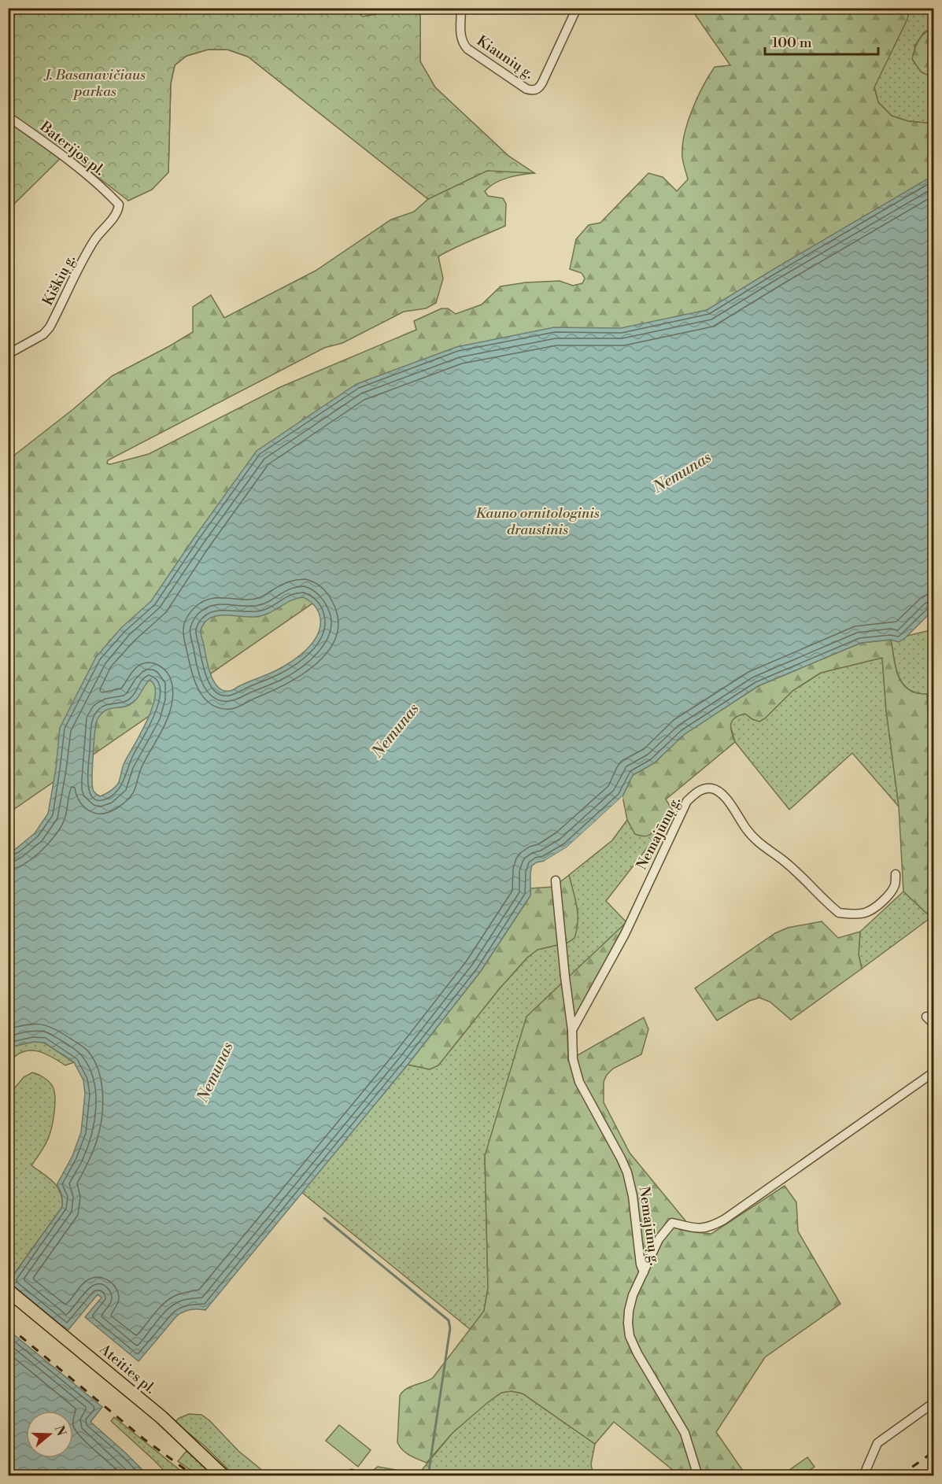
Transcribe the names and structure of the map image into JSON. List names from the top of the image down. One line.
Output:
{"streets":{"main road":["Ateities pl."],"street":["Kiaunių g.","Baterijos pl.","Kiškių g.","Nemajūnų g."]},"crossings":[["Baterijos pl.","Kiškių g."]],"water":["Nemunas"],"parks":["J. Basanavičiaus parkas","Kauno ornitologinis draustinis"],"scale_bar":"100 m","north":"right"}
